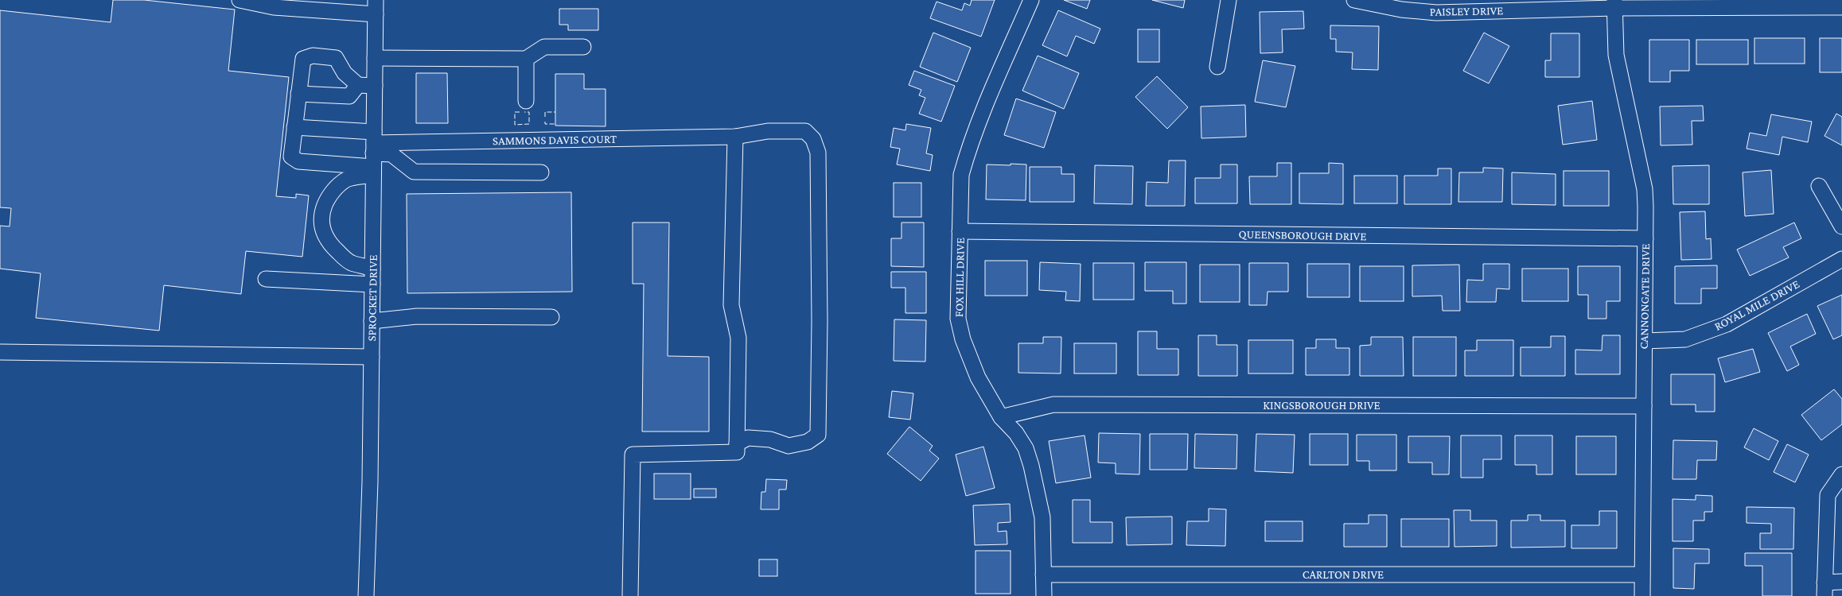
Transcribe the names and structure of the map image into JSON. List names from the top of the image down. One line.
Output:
{"streets":{"street":["PAISLEY DRIVE","SAMMONS DAVIS COURT","QUEENSBOROUGH DRIVE","FOX HILL DRIVE","CANNONGATE DRIVE","SPROCKET DRIVE","ROYAL MILE DRIVE","KINGSBOROUGH DRIVE","CARLTON DRIVE"]},"crossings":[["PAISLEY DRIVE","CANNONGATE DRIVE"],["SAMMONS DAVIS COURT","SPROCKET DRIVE"],["QUEENSBOROUGH DRIVE","FOX HILL DRIVE"],["QUEENSBOROUGH DRIVE","CANNONGATE DRIVE"],["FOX HILL DRIVE","KINGSBOROUGH DRIVE"],["FOX HILL DRIVE","CARLTON DRIVE"],["CANNONGATE DRIVE","ROYAL MILE DRIVE"],["CANNONGATE DRIVE","KINGSBOROUGH DRIVE"],["CANNONGATE DRIVE","CARLTON DRIVE"]]}
